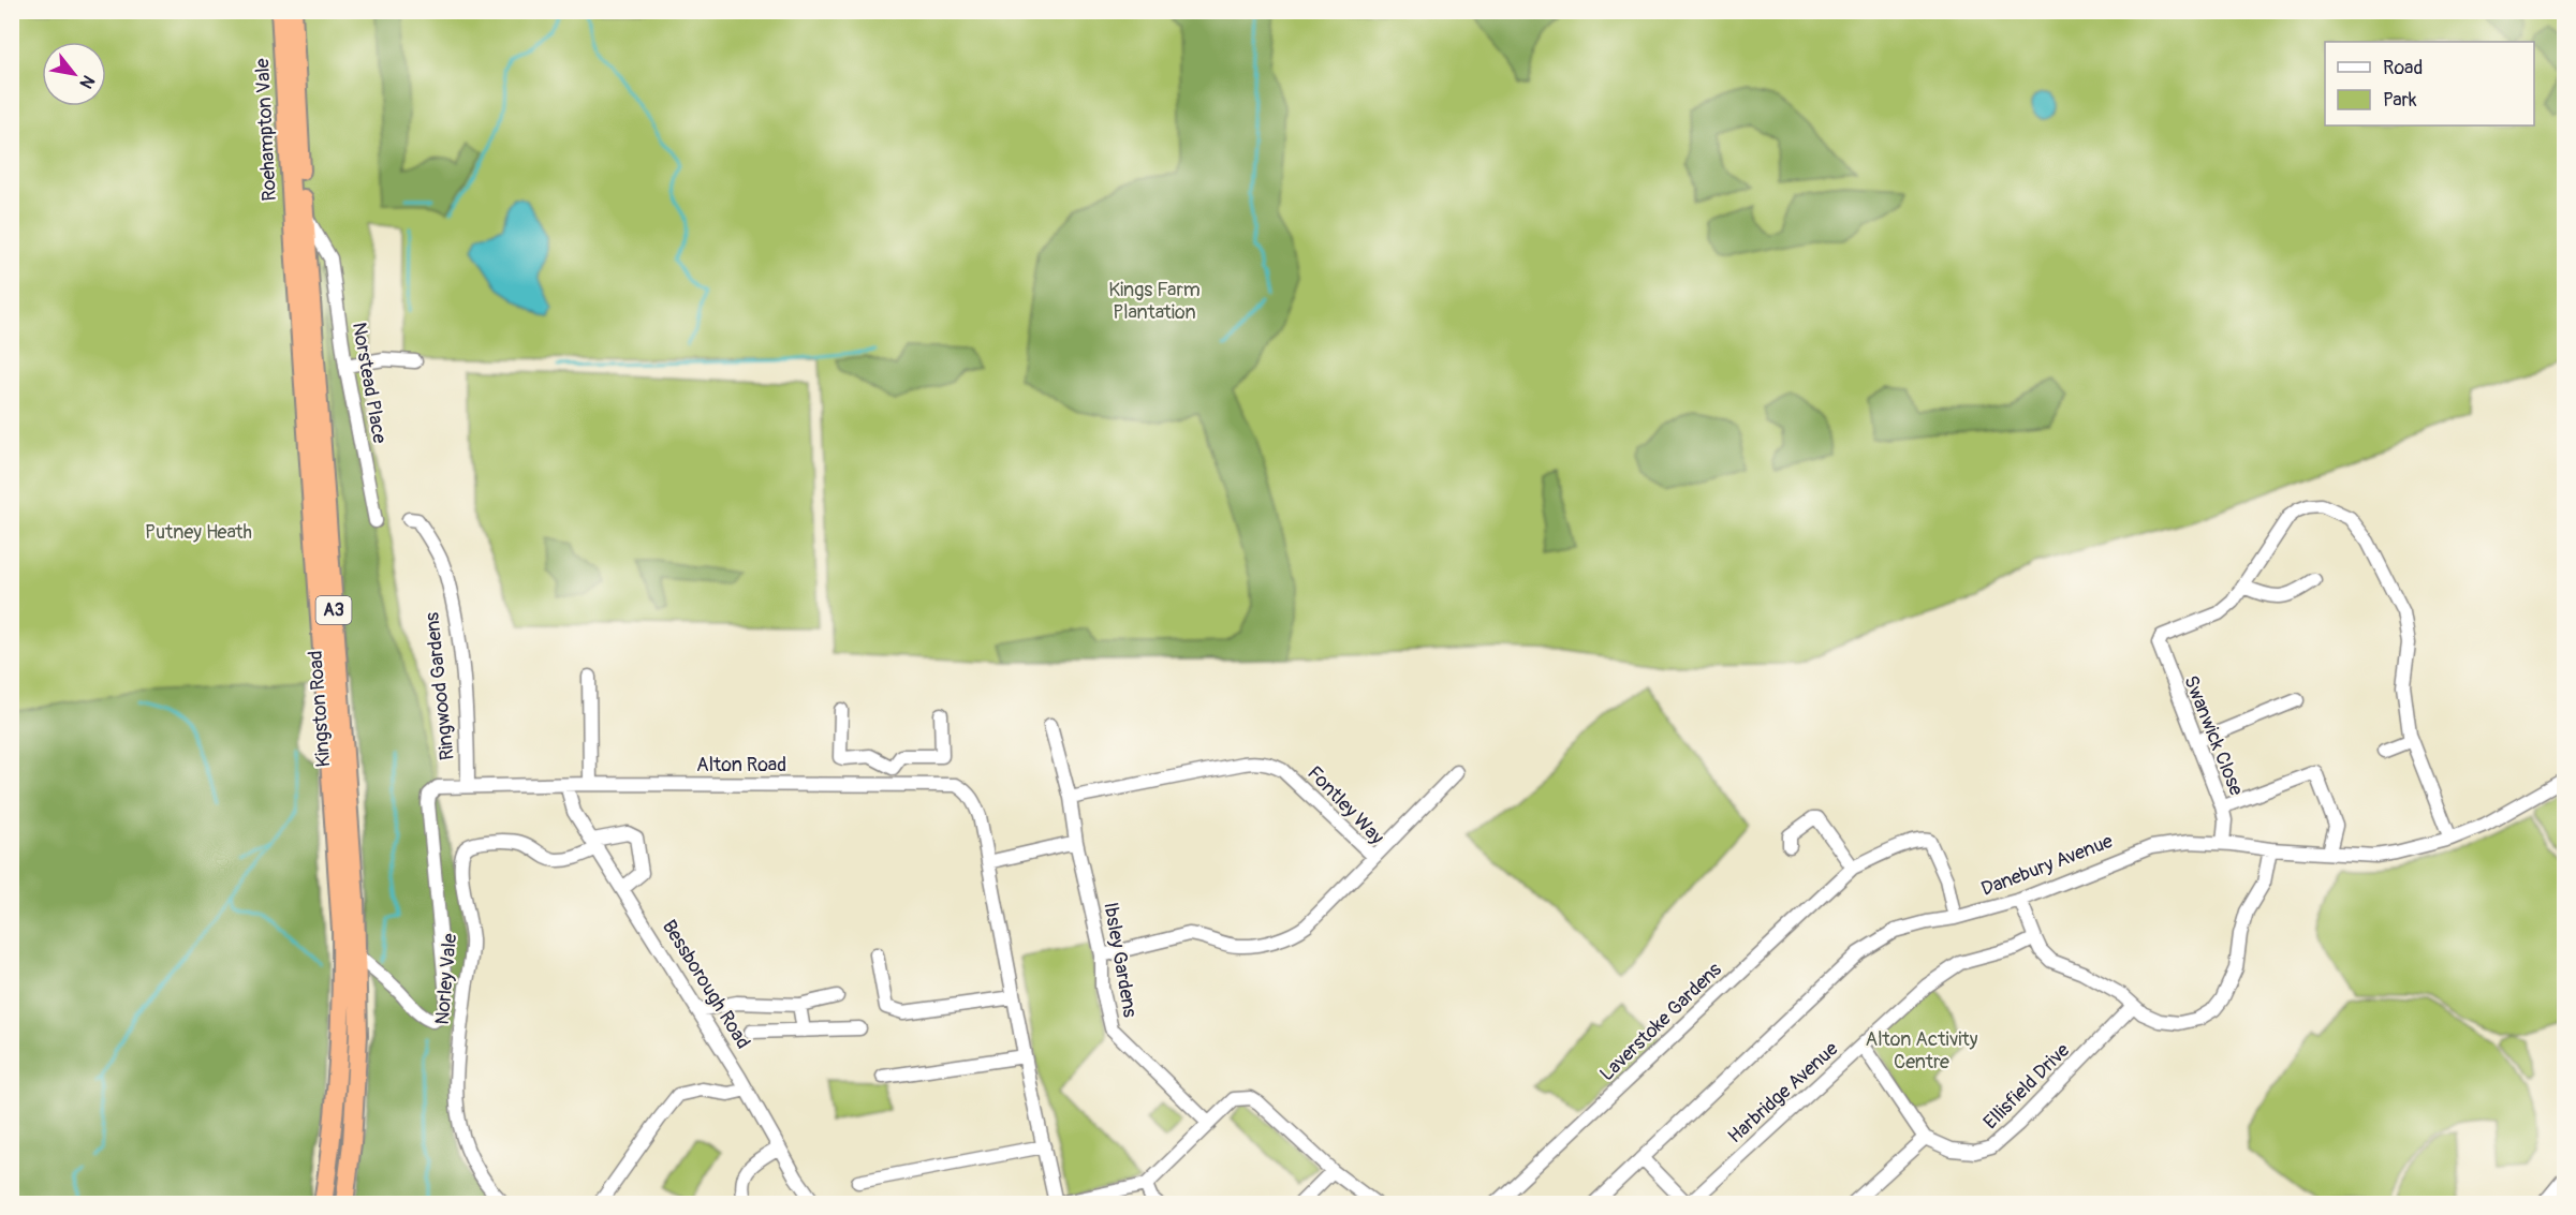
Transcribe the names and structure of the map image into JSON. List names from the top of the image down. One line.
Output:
{"streets":{"highway":["Roehampton Vale","A3","Kingston Road"],"street":["Norstead Place","Ringwood Gardens","Swanwick Close","Alton Road","Fontley Way","Danebury Avenue","Ibsley Gardens","Norley Vale","Bessborough Road","Laverstoke Gardens","Ellisfield Drive","Harbridge Avenue"]},"crossings":[["Roehampton Vale","Norstead Place"],["Roehampton Vale","Kingston Road"],["Norstead Place","Kingston Road"],["Ringwood Gardens","Alton Road"],["Kingston Road","Alton Road"],["Swanwick Close","Danebury Avenue"],["Alton Road","Bessborough Road"],["Fontley Way","Ibsley Gardens"],["Danebury Avenue","Laverstoke Gardens"],["Danebury Avenue","Harbridge Avenue"],["Norley Vale","Bessborough Road"]],"parks":["Kings Farm Plantation","Putney Heath","Alton Activity Centre"],"legend":["Road","Park"],"north":"bottom right"}
